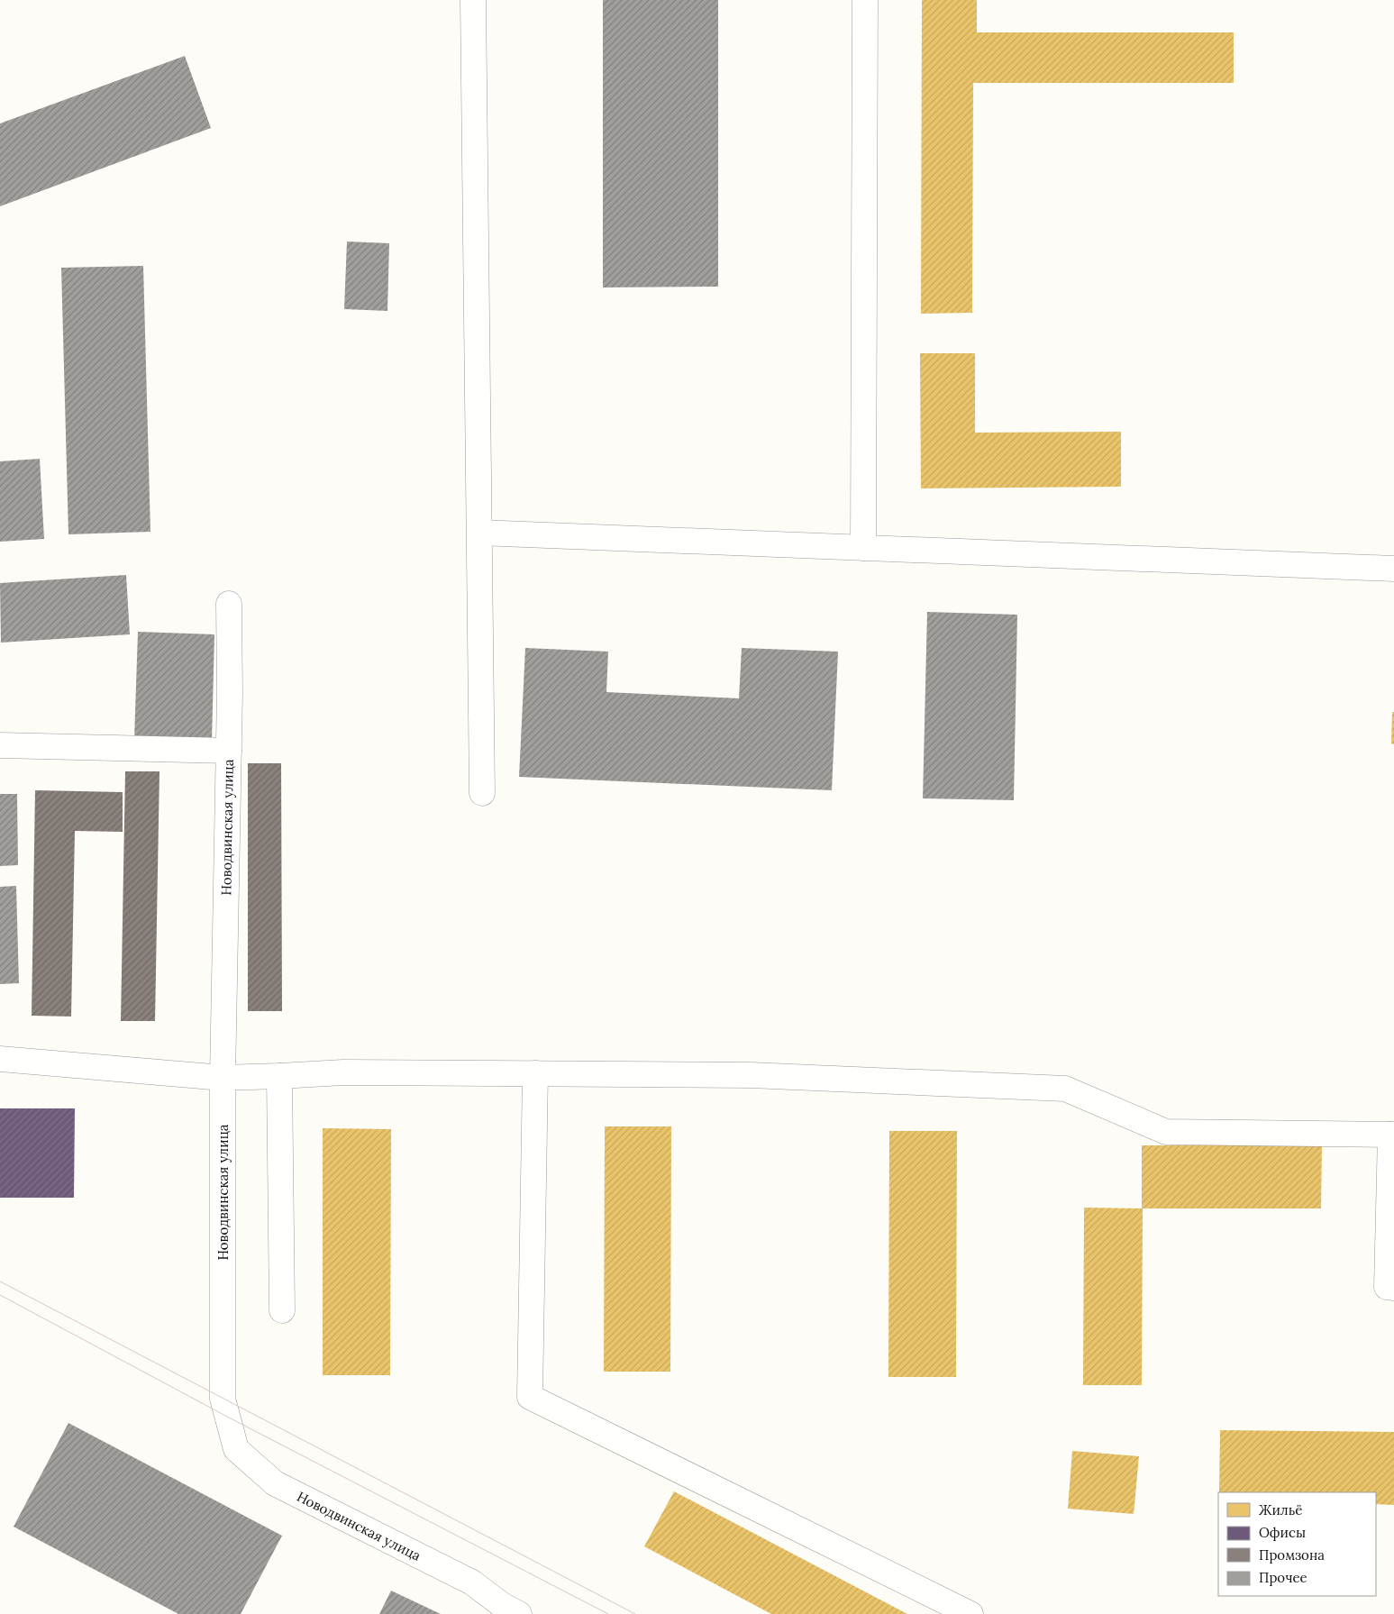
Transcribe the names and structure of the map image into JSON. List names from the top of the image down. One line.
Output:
{"streets":{"street":["Новодвинская улица"]},"legend":["Жильё","Офисы","Промзона","Прочее"]}
